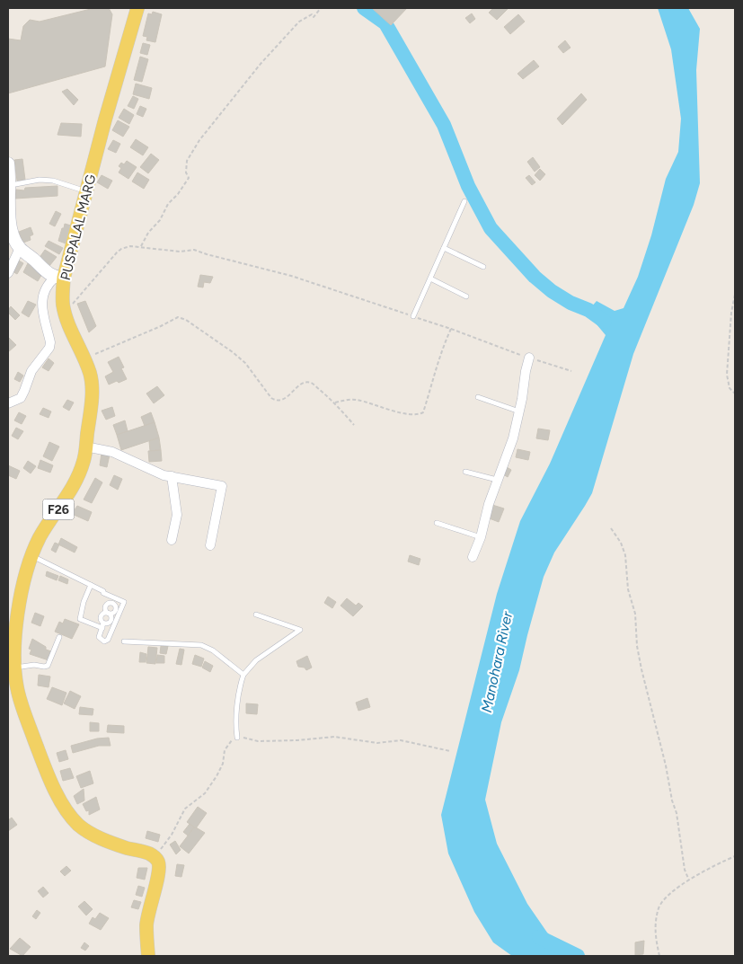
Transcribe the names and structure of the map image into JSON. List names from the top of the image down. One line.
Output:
{"streets":{"main road":["PUSPALAL MARG","F26"]},"water":["Manohara River"]}
